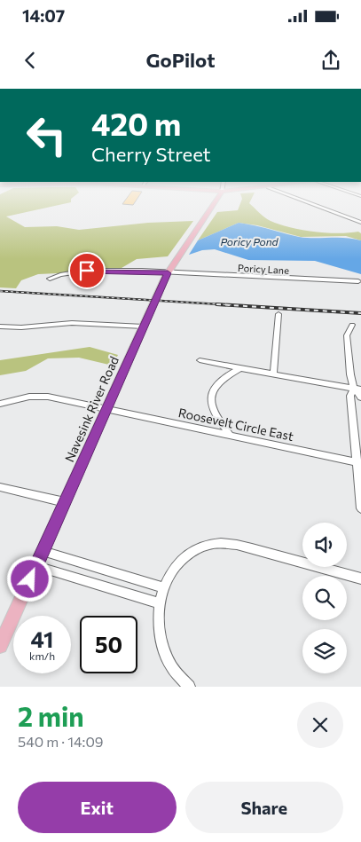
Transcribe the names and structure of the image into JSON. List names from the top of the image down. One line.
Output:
{"streets":{"main road":["Navesink River Road"],"street":["Poricy Lane","Roosevelt Circle East"]},"crossings":[["Poricy Lane","Navesink River Road"],["Navesink River Road","Roosevelt Circle East"]],"water":["Poricy Pond"],"page":{"status":"14:07","header":"GoPilot","turn":["420 m","Cherry Street"],"speed":"41 km/h","limit":"50","heading":["2 min","540 m · 14:09"],"buttons":["Exit","Share"]}}
